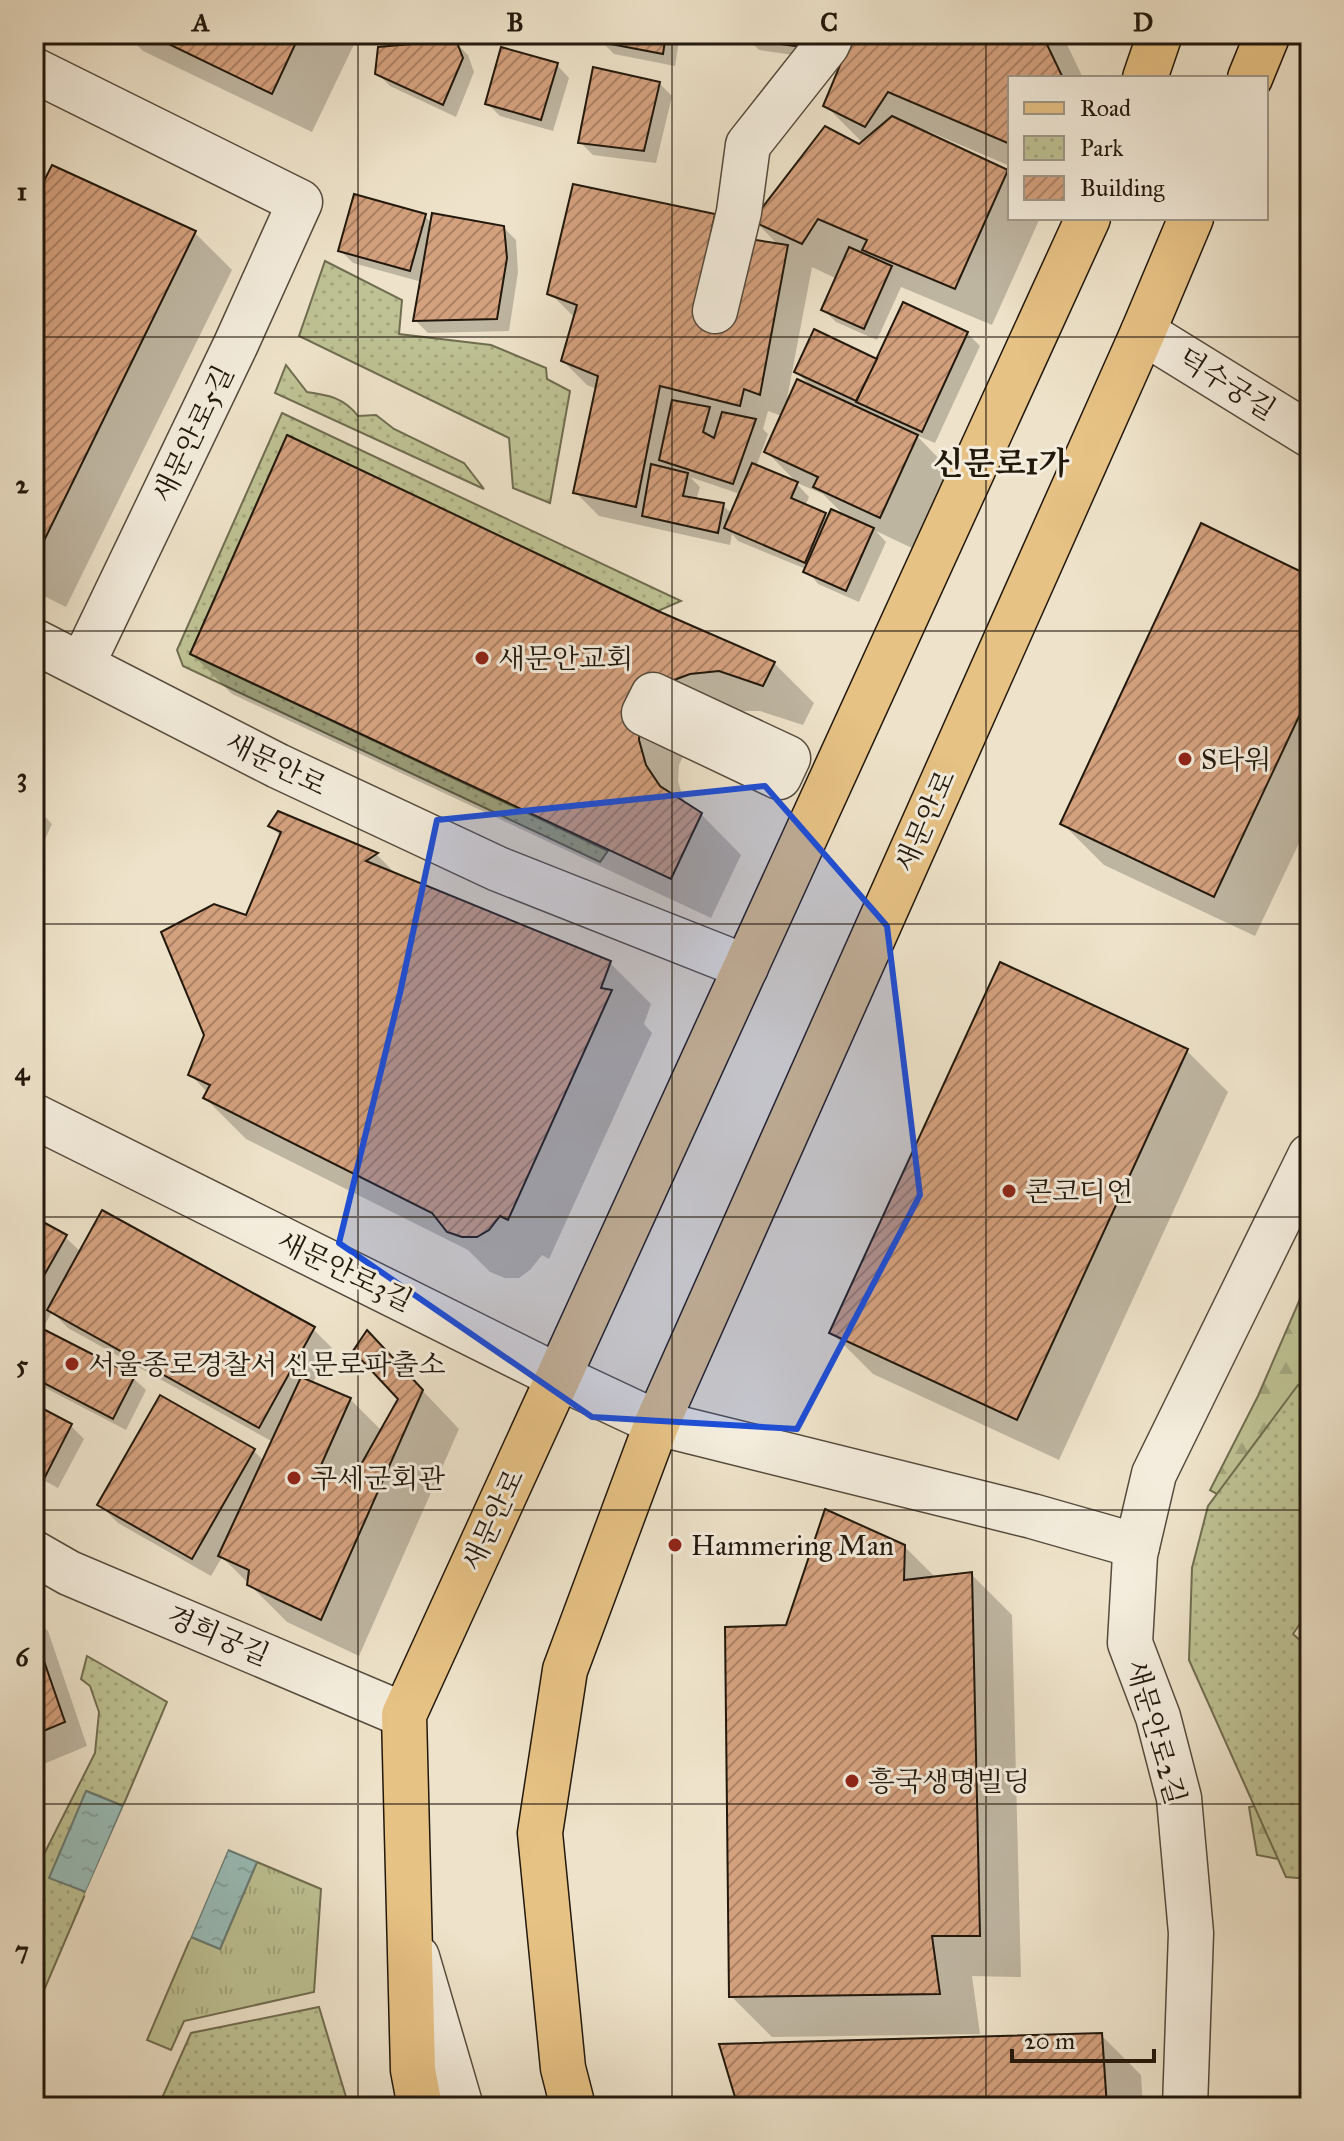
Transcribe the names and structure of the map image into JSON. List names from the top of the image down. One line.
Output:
{"streets":{"main road":["새문안로"],"street":["덕수궁길","새문안로5길","새문안로3길","경희궁길","새문안로2길"]},"crossings":[["덕수궁길","새문안로"],["새문안로5길","새문안로"],["새문안로","새문안로3길"],["새문안로","경희궁길"]],"districts":["신문로1가"],"places":["새문안교회","S타워","콘코디언","서울종로경찰서 신문로파출소","구세군회관","Hammering Man","흥국생명빌딩"],"legend":["Road","Park","Building"],"scale_bar":"20 m","grid":{"columns":["A","B","C","D"],"rows":["1","2","3","4","5","6","7"]}}
